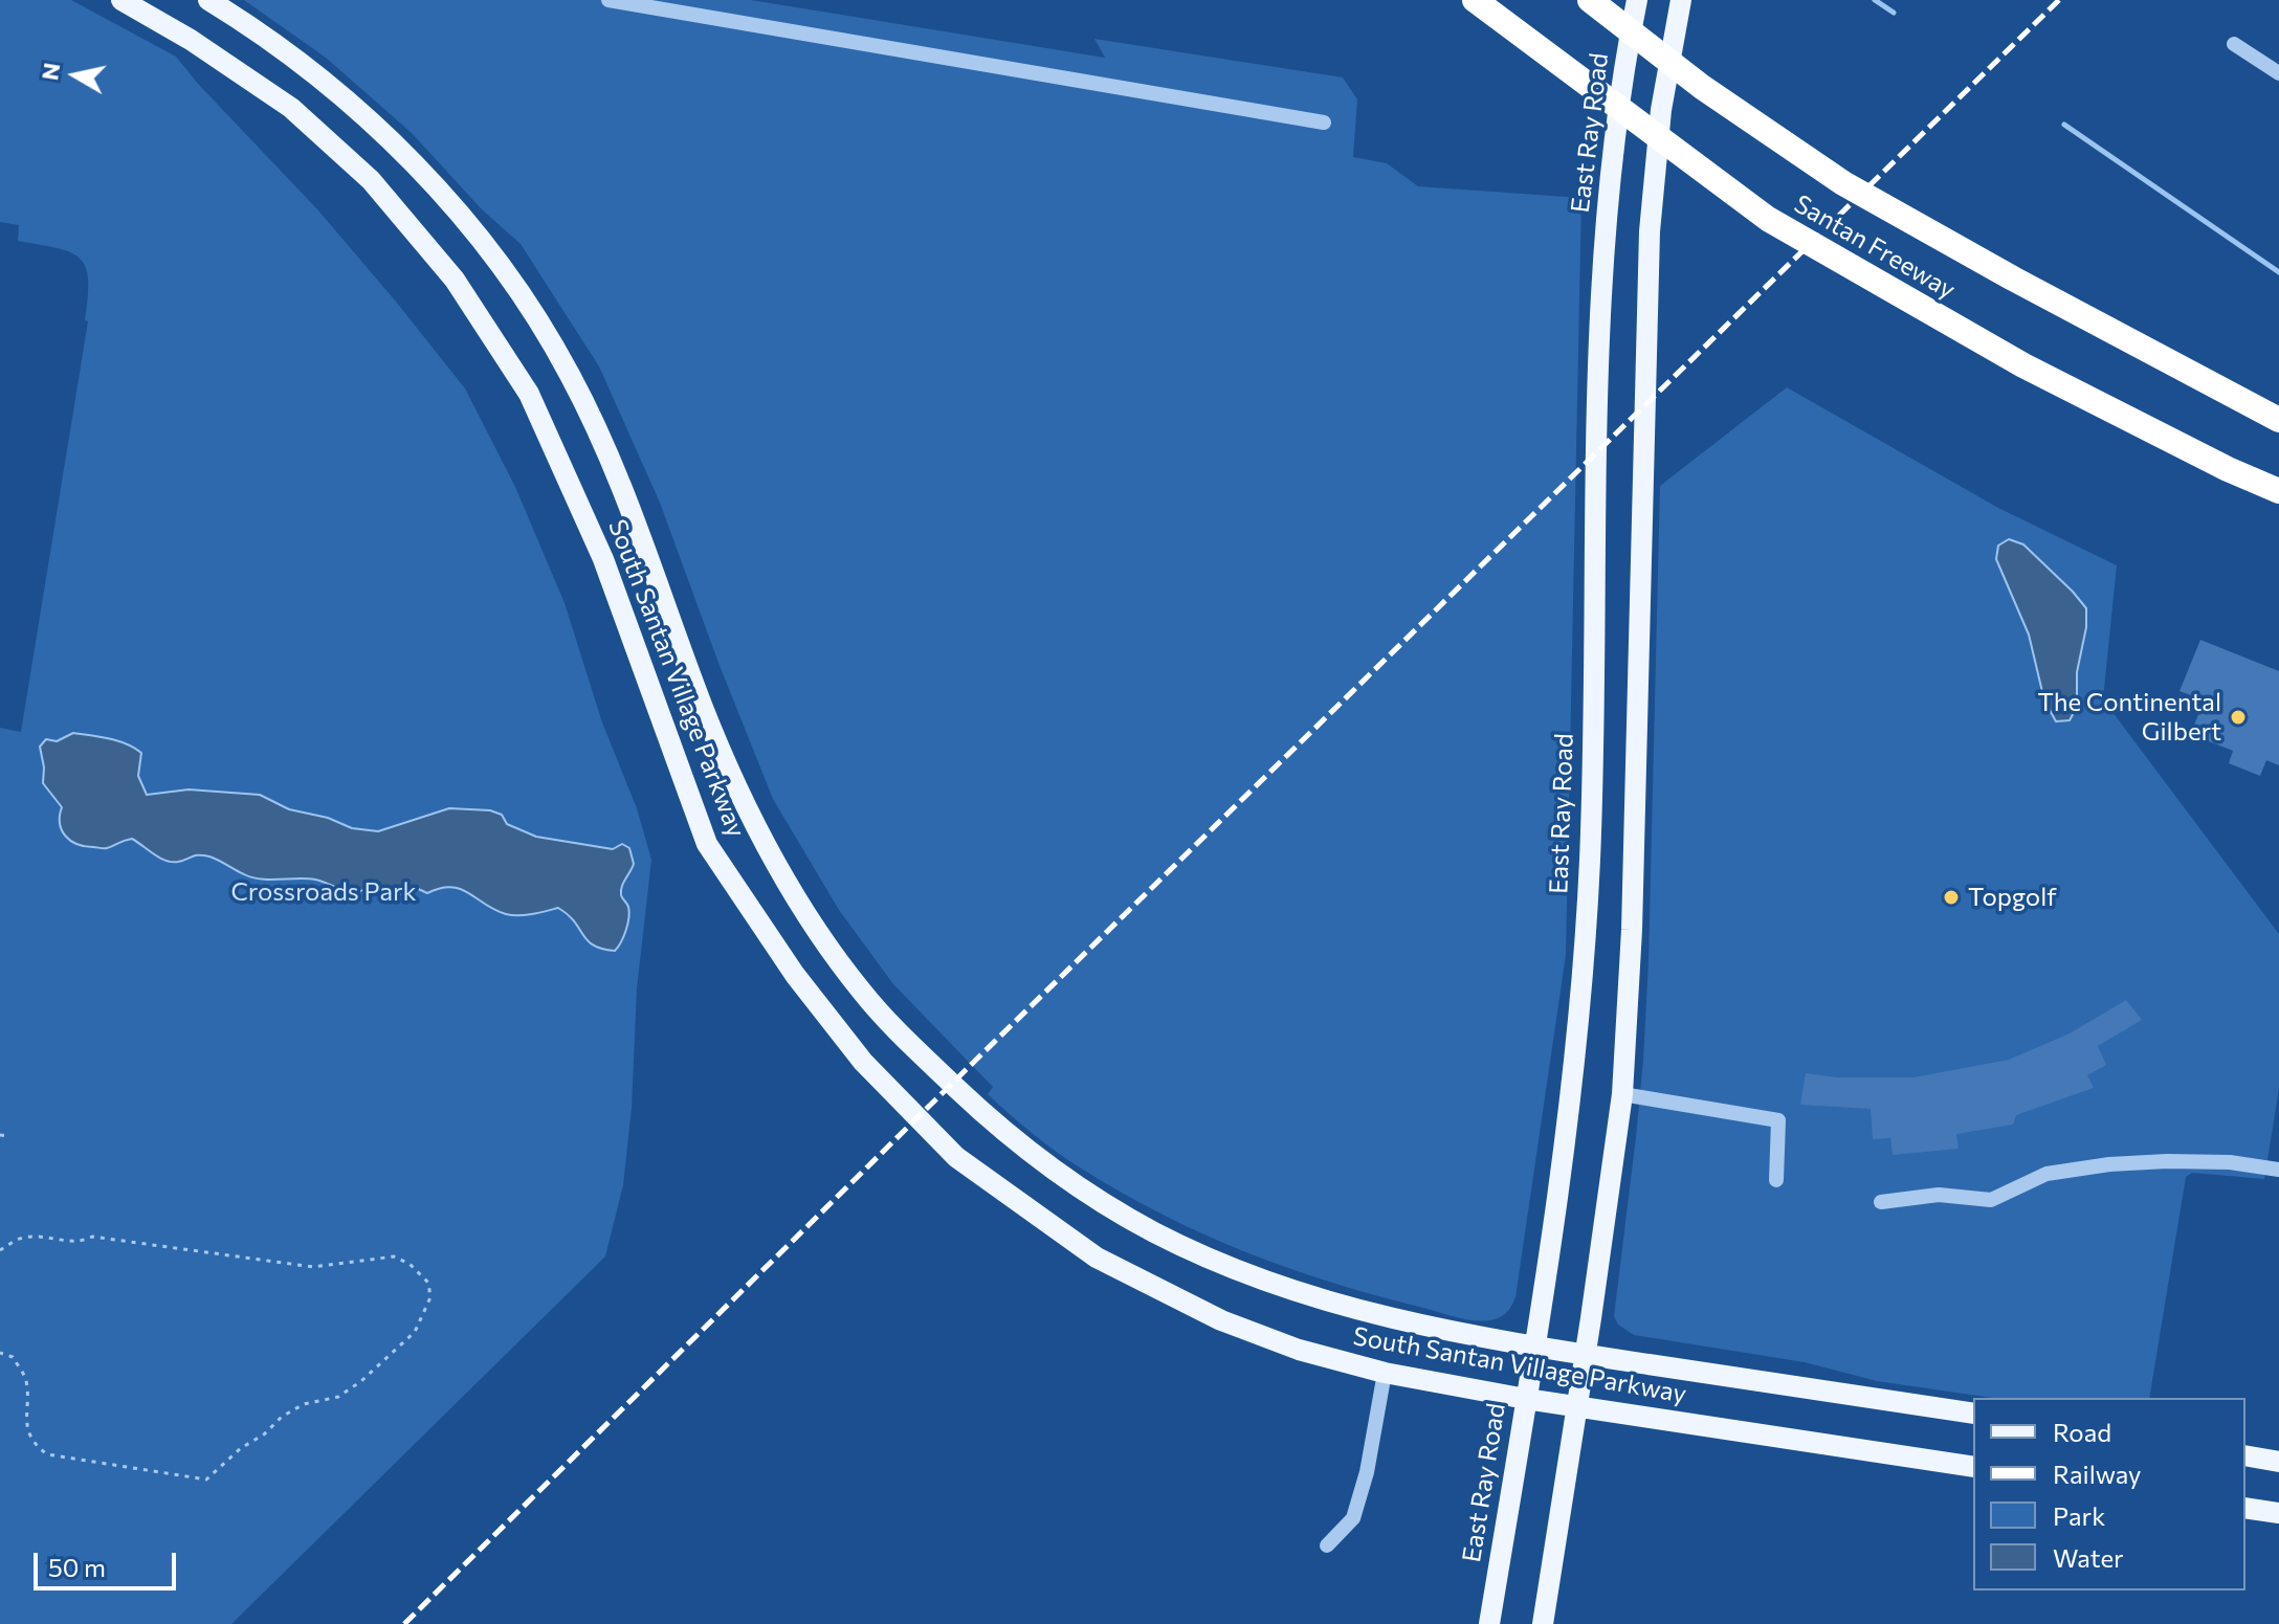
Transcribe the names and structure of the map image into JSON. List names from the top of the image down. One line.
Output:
{"streets":{"highway":["Santan Freeway"],"main road":["East Ray Road","South Santan Village Parkway"]},"crossings":[["East Ray Road","South Santan Village Parkway"]],"parks":["Crossroads Park"],"places":["The Continental Gilbert","Topgolf"],"legend":["Road","Railway","Park","Water"],"scale_bar":"50 m","north":"left"}
